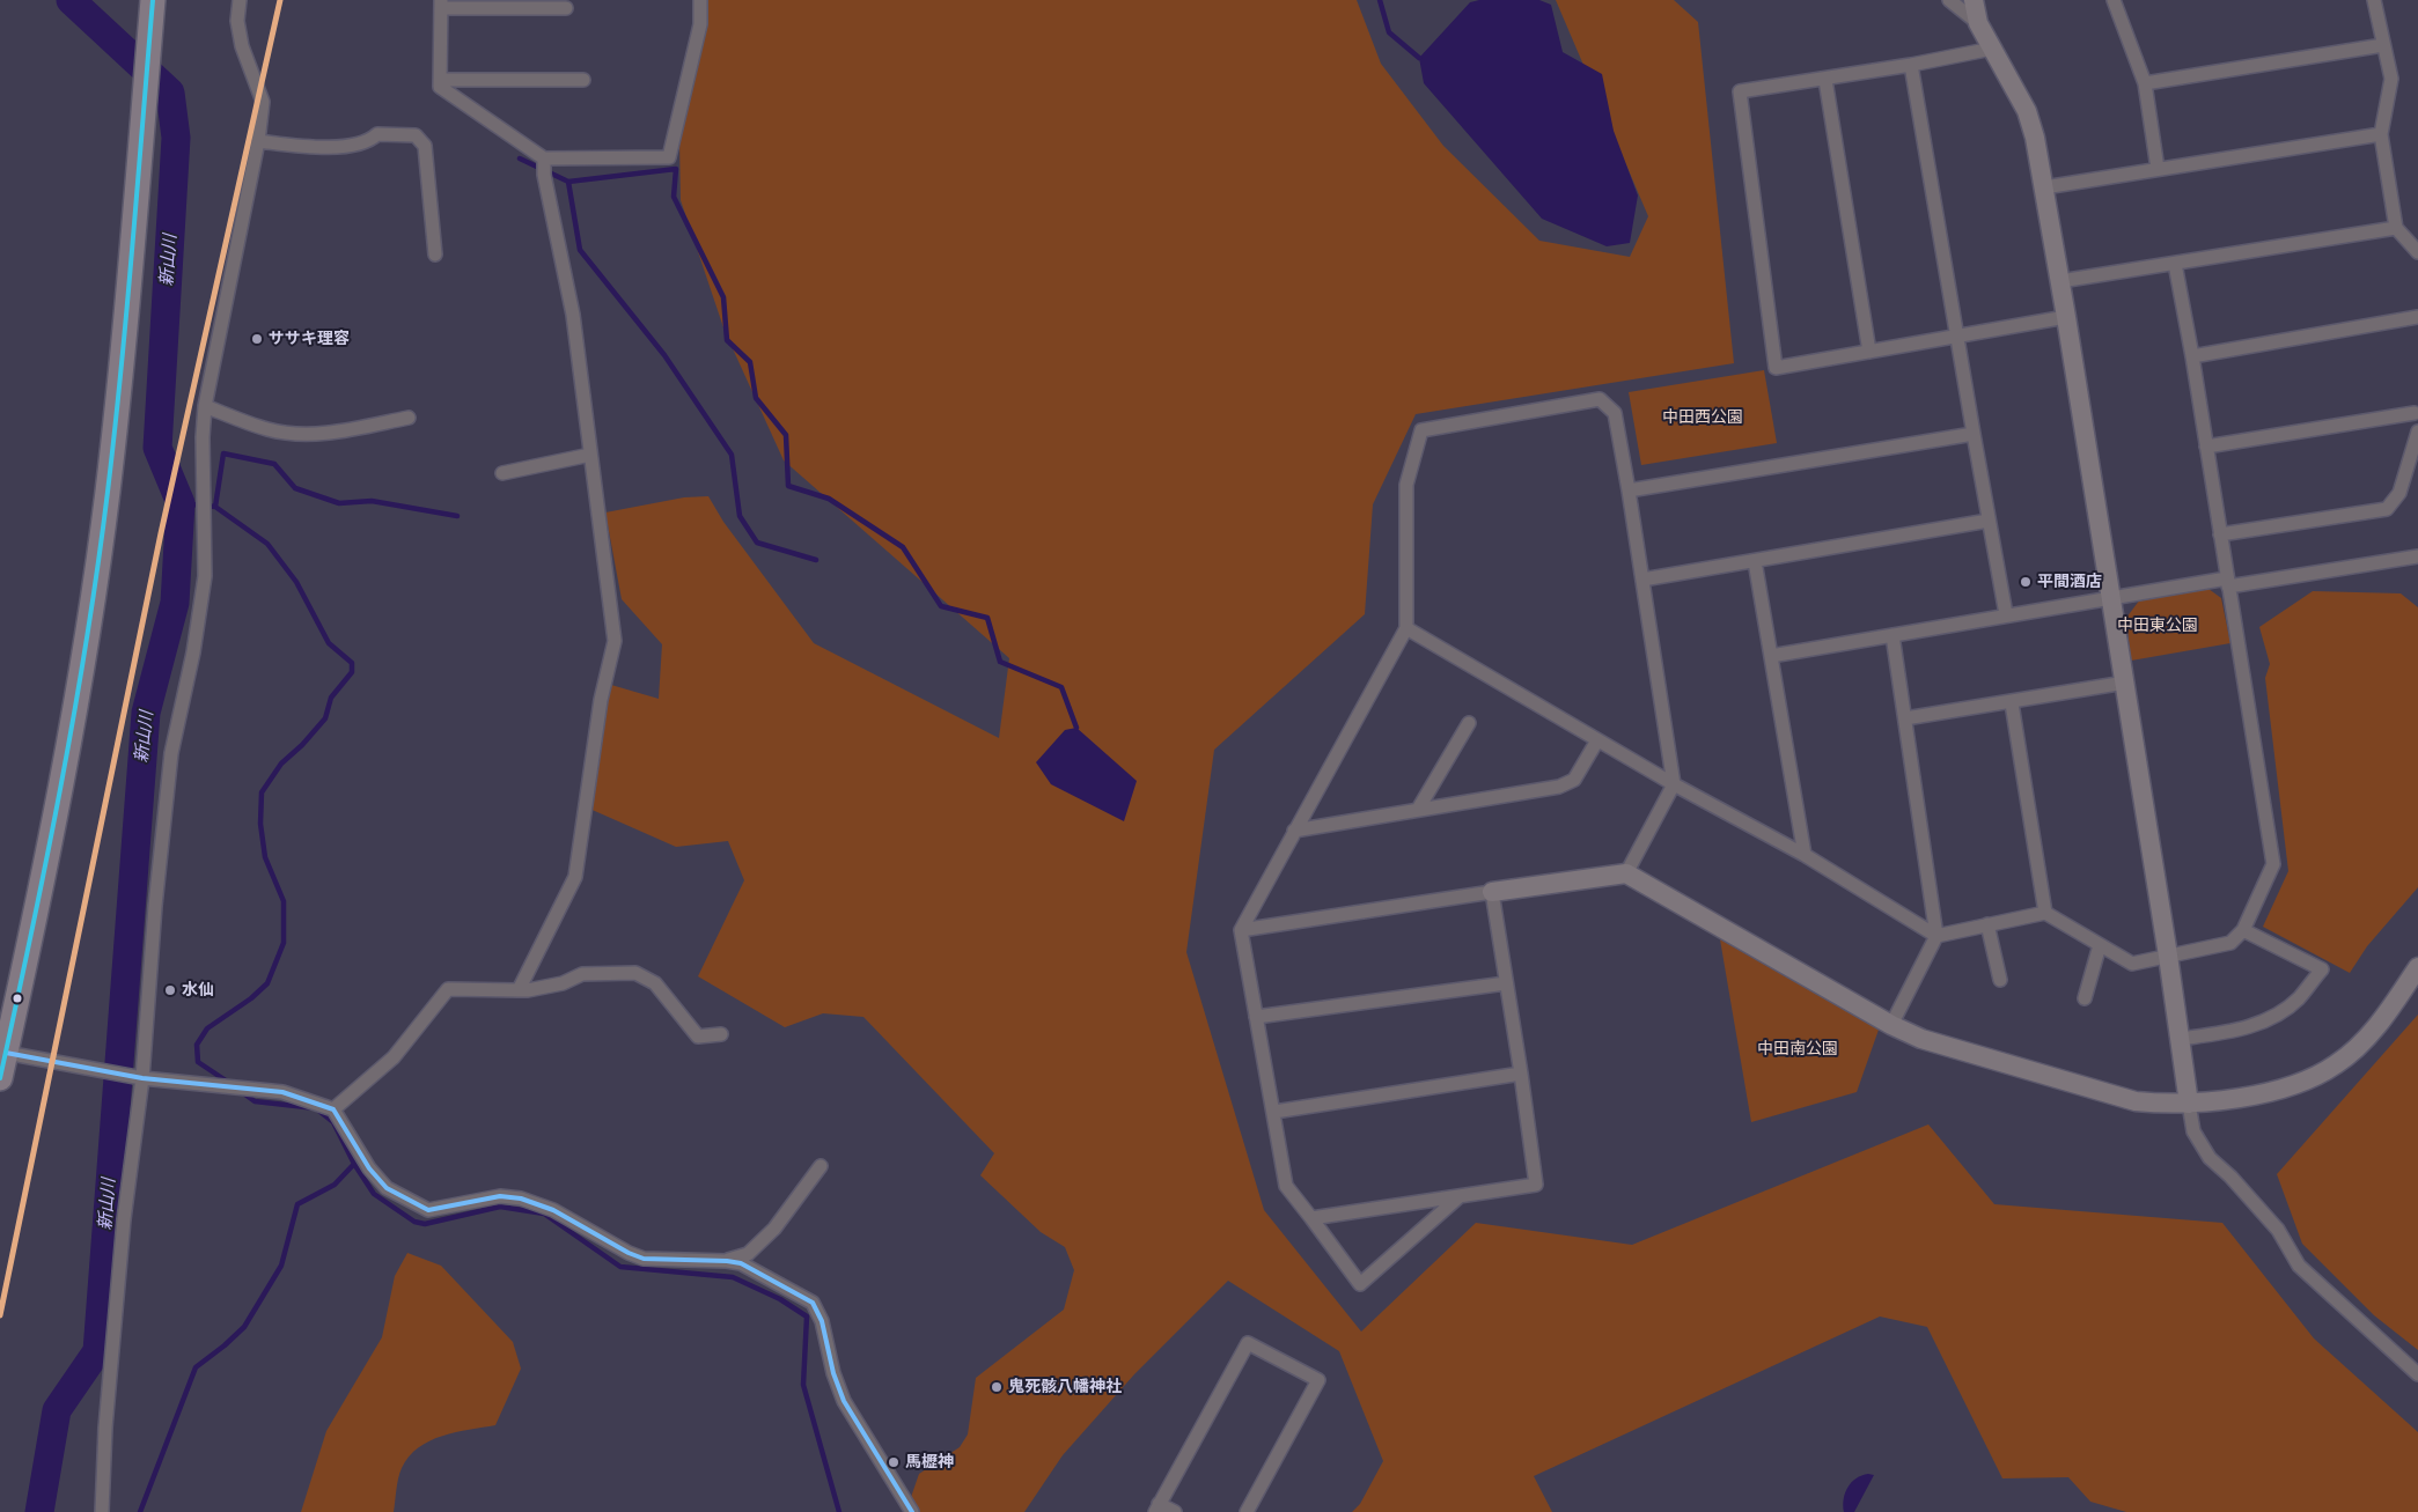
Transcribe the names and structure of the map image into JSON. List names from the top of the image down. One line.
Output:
{"water":["新山川"],"parks":["中田西公園","中田東公園","中田南公園"],"places":["ササキ理容","平間酒店","水仙","鬼死骸八幡神社","馬櫪神"]}
